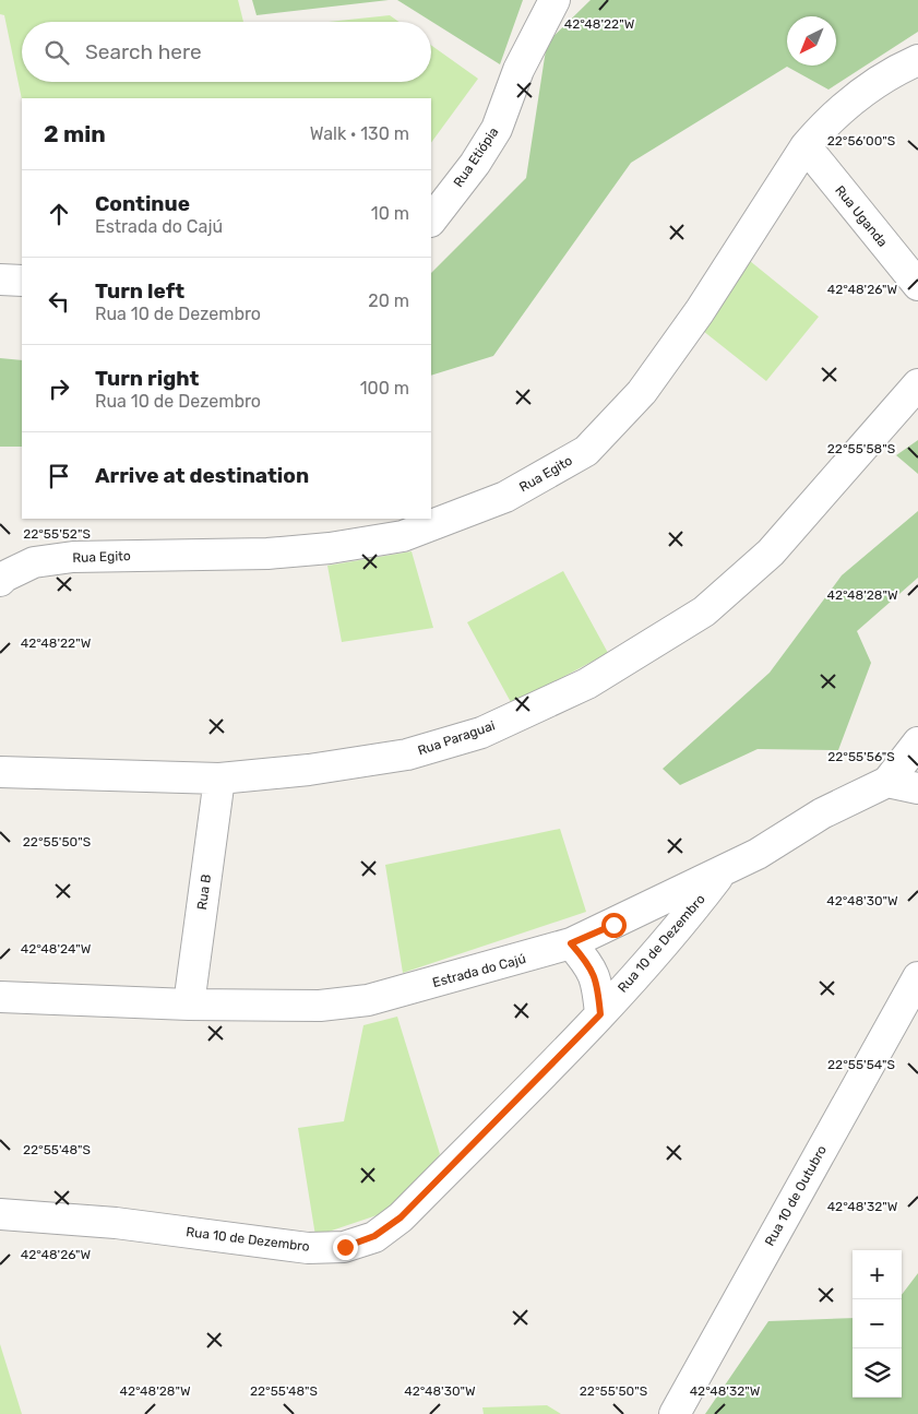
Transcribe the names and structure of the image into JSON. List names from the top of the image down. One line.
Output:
{"streets":{"street":["Rua Etiópia","Rua Uganda","Rua Egito","Rua Paraguai","Rua B","Rua 10 de Dezembro","Estrada do Cajú","Rua 10 de Outubro"]},"crossings":[["Rua Uganda","Rua Egito"],["Rua Paraguai","Rua B"],["Rua B","Estrada do Cajú"],["Rua 10 de Dezembro","Estrada do Cajú"]],"north":"bottom left","page":{"search":"Search here","heading":["2 min","Walk · 130 m"],"list":[["Continue","Estrada do Cajú","10 m"],["Turn left","Rua 10 de Dezembro","20 m"],["Turn right","Rua 10 de Dezembro","100 m"],"Arrive at destination"],"map_buttons":["+","−"]},"coordinates":["42°48'22\"W","22°56'00\"S","42°48'26\"W","22°55'58\"S","22°55'52\"S","42°48'28\"W","22°55'56\"S","22°55'50\"S","42°48'30\"W","42°48'24\"W","22°55'54\"S","22°55'48\"S","42°48'32\"W"]}
